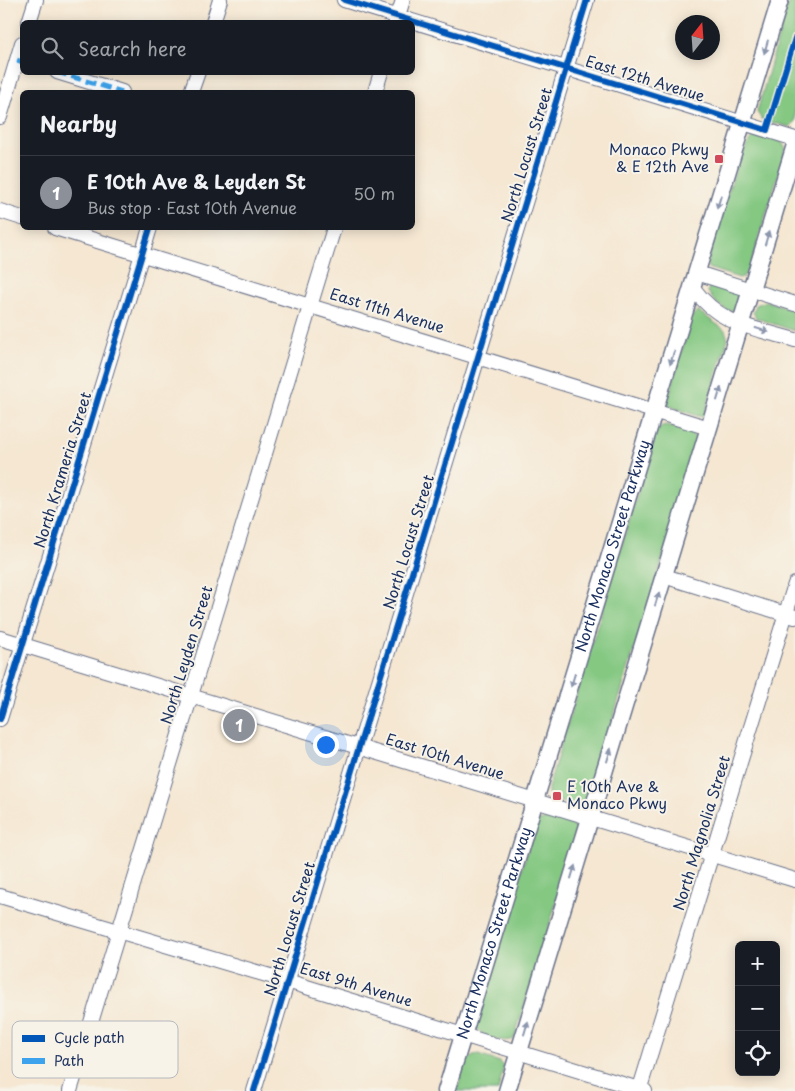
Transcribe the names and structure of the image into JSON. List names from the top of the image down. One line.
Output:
{"streets":{"main road":["North Monaco Street Parkway"],"street":["East 12th Avenue","North Locust Street","East 11th Avenue","North Krameria Street","North Leyden Street","East 10th Avenue","North Magnolia Street","East 9th Avenue"]},"crossings":[["East 12th Avenue","North Locust Street"],["East 12th Avenue","North Monaco Street Parkway"],["North Locust Street","East 11th Avenue"],["North Locust Street","East 10th Avenue"],["North Locust Street","East 9th Avenue"],["East 11th Avenue","North Krameria Street"],["East 11th Avenue","North Monaco Street Parkway"],["East 11th Avenue","North Leyden Street"],["North Krameria Street","East 10th Avenue"],["North Monaco Street Parkway","East 10th Avenue"],["North Monaco Street Parkway","East 9th Avenue"],["North Leyden Street","East 10th Avenue"],["North Leyden Street","East 9th Avenue"],["East 10th Avenue","North Magnolia Street"],["North Magnolia Street","East 9th Avenue"]],"places":{"transit":["Monaco Pkwy & E 12th Ave","E 10th Ave & Monaco Pkwy"]},"legend":["Cycle path","Path"],"north":"top","page":{"search":"Search here","heading":"Nearby","list":[{"mark":"1","name":"E 10th Ave & Leyden St","note":"Bus stop · East 10th Avenue","value":"50 m"}],"pins":"1","map_buttons":["+","−"]}}
